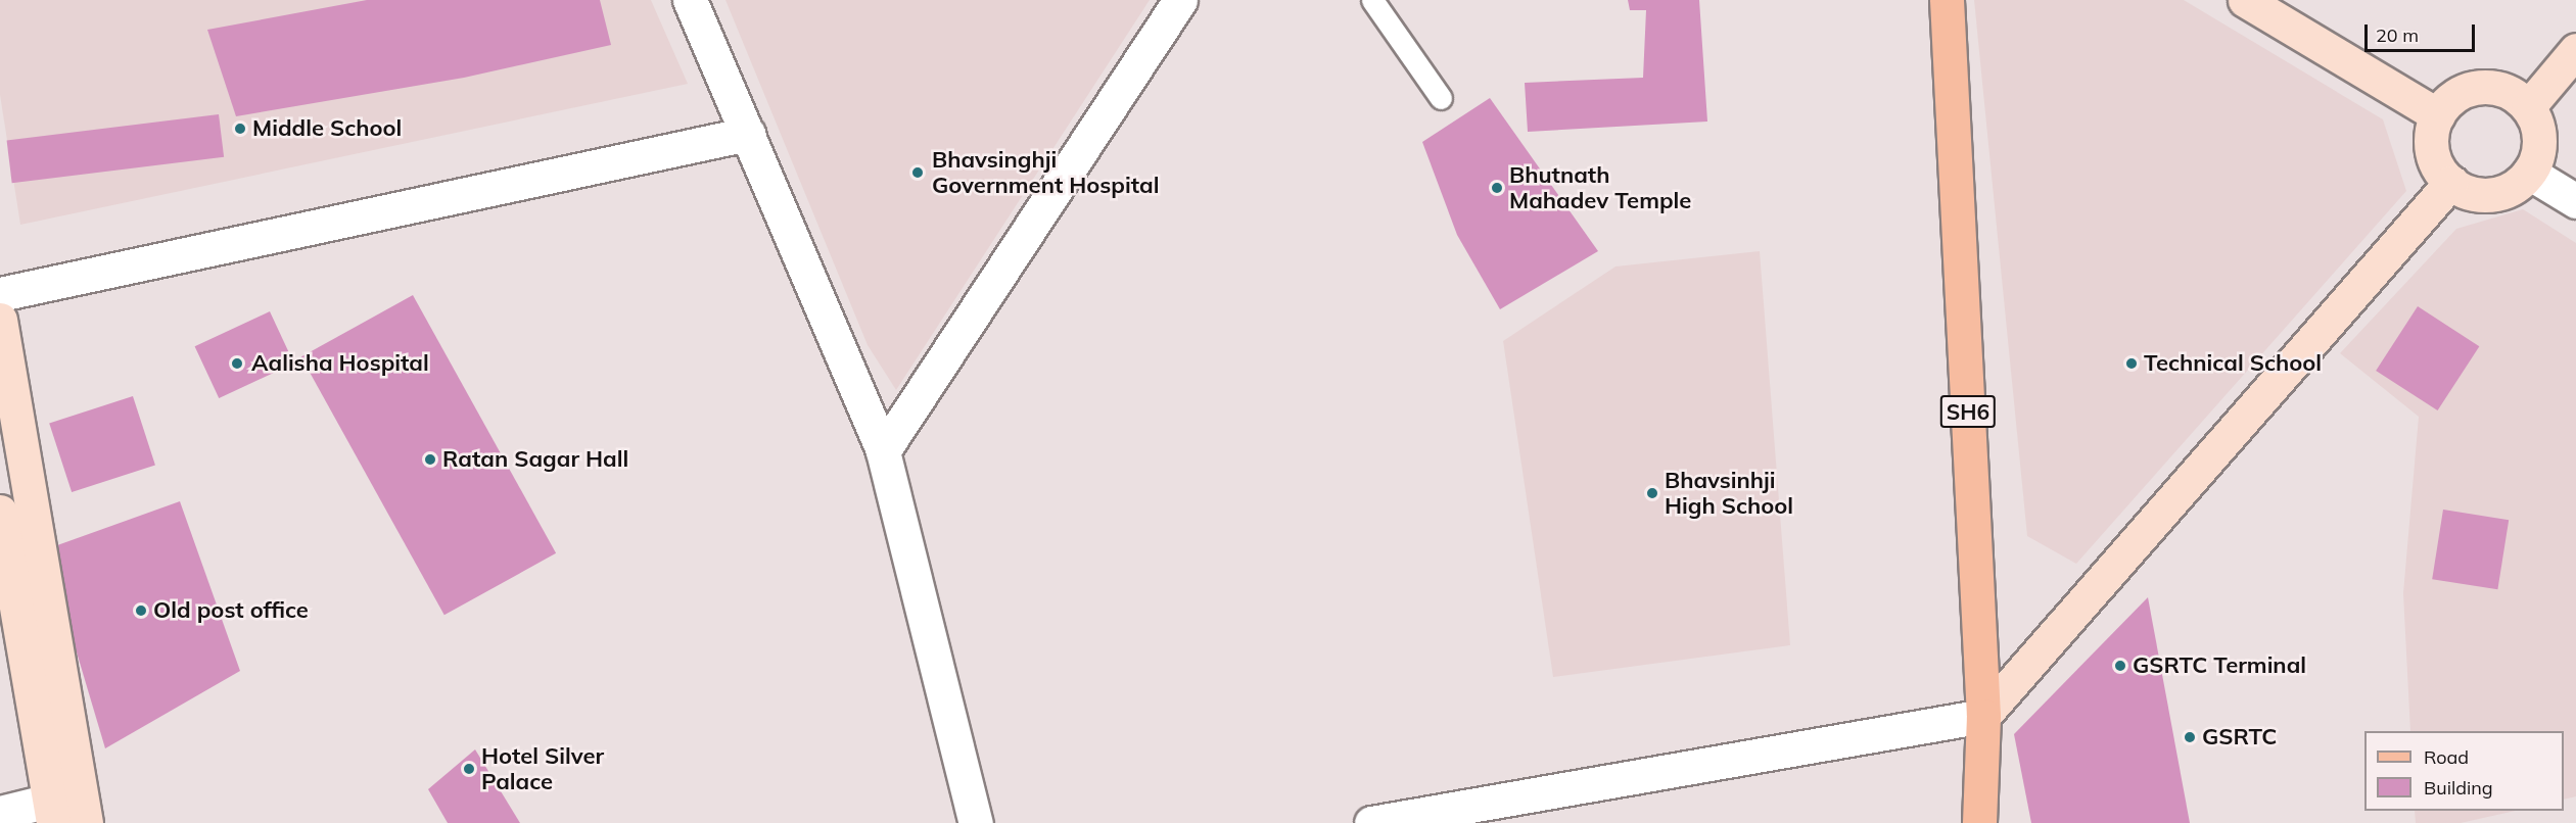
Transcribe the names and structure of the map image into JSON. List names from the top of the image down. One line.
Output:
{"streets":{"main road":["SH6"]},"places":["Middle School","Bhavsinghji Government Hospital","Bhutnath Mahadev Temple","Aalisha Hospital","Technical School","Ratan Sagar Hall","Bhavsinhji High School","Old post office","GSRTC Terminal","GSRTC","Hotel Silver Palace"],"legend":["Road","Building"],"scale_bar":"20 m"}
